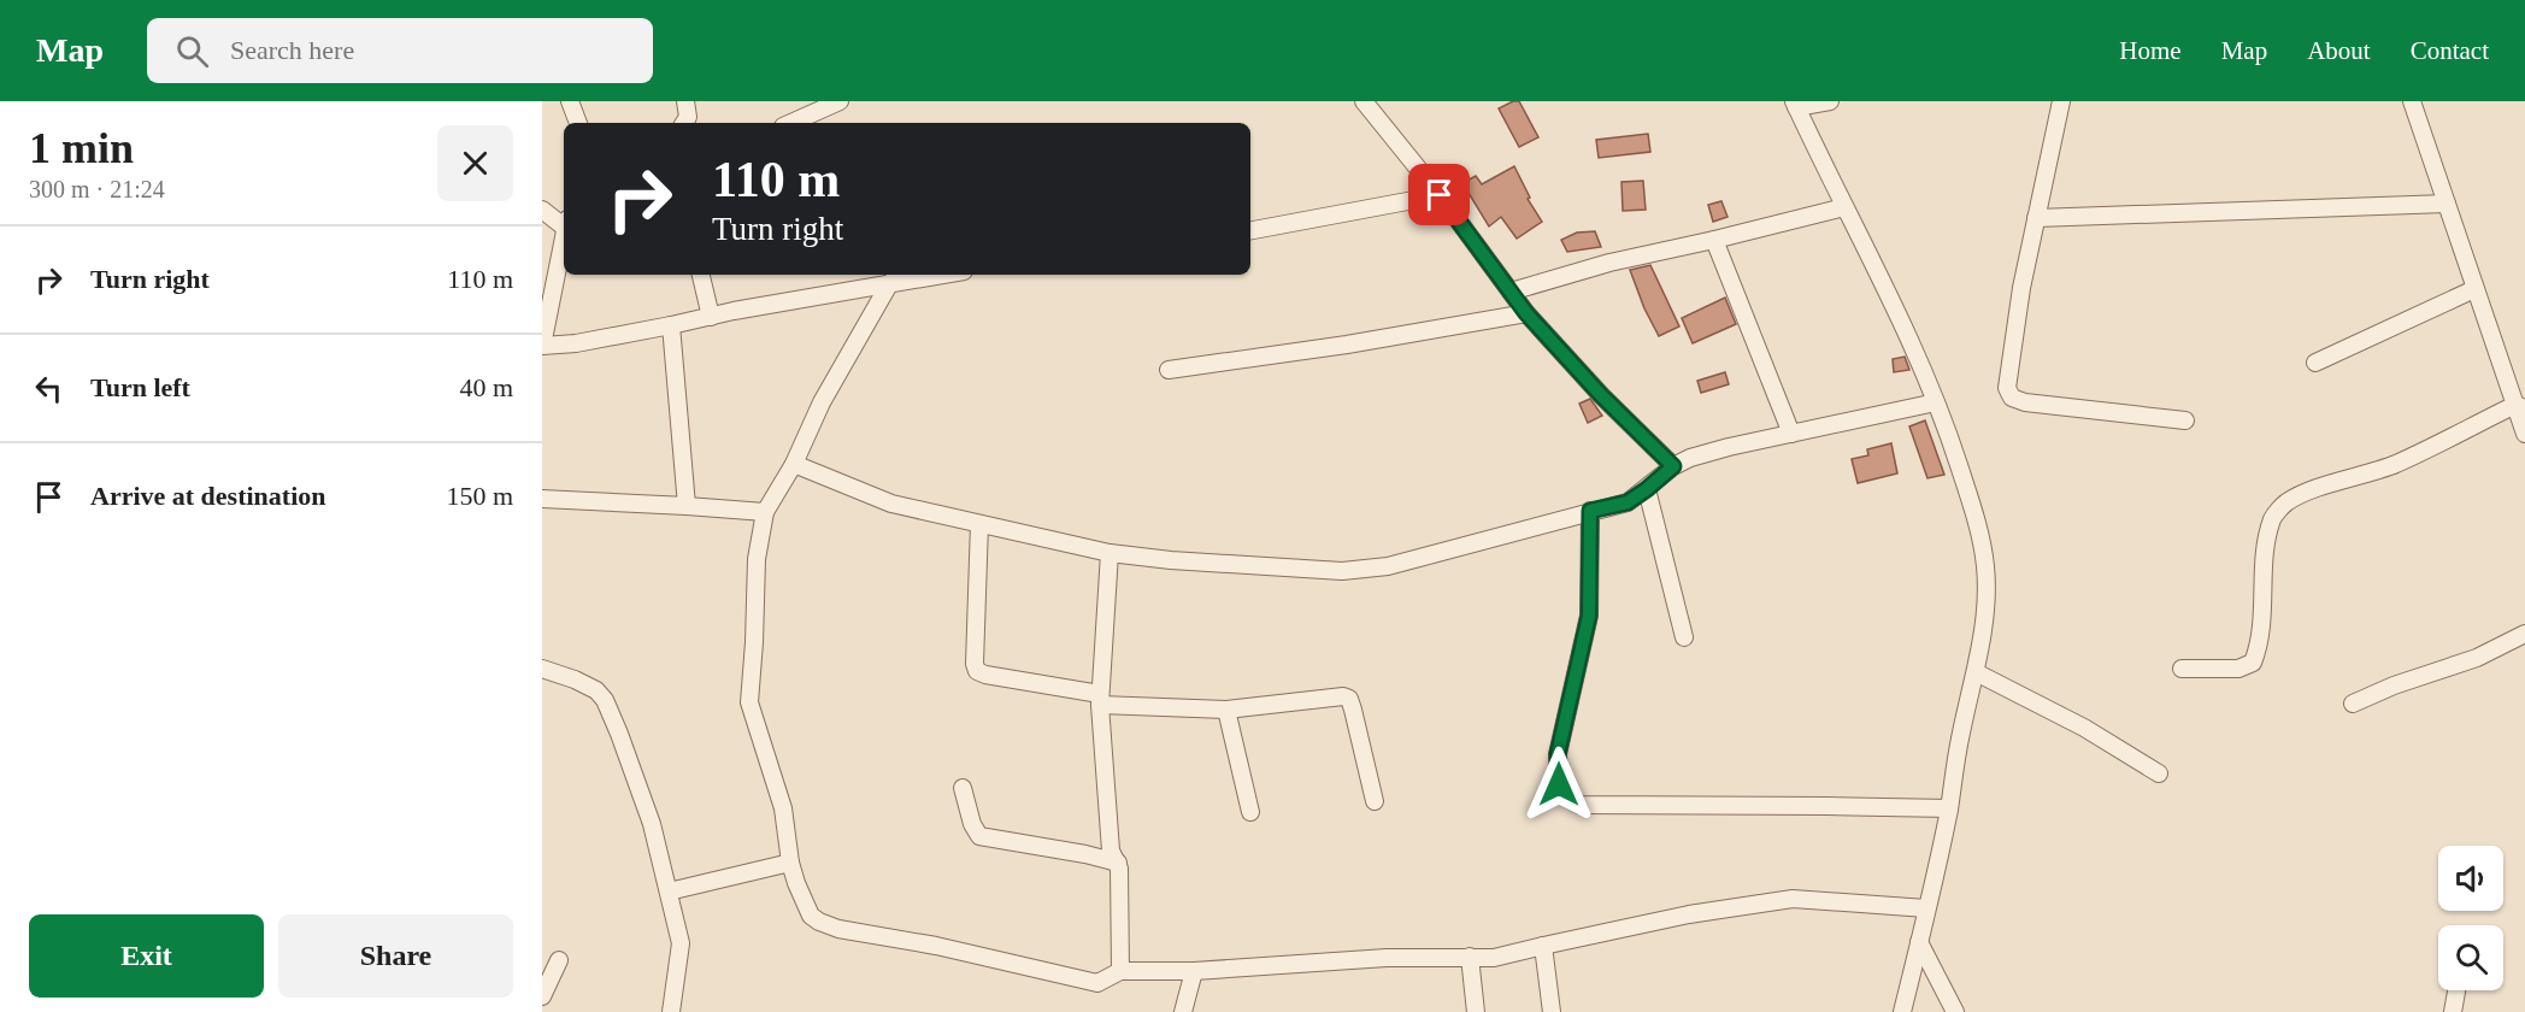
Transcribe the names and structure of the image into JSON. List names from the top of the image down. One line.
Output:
{"page":{"header":"Map","search":"Search here","nav":["Home","Map","About","Contact"],"heading":["1 min","300 m · 21:24"],"turn":["110 m","Turn right"],"list":[{"name":"Turn right","value":"110 m"},{"name":"Turn left","value":"40 m"},{"name":"Arrive at destination","value":"150 m"}],"buttons":["Exit","Share"]}}
